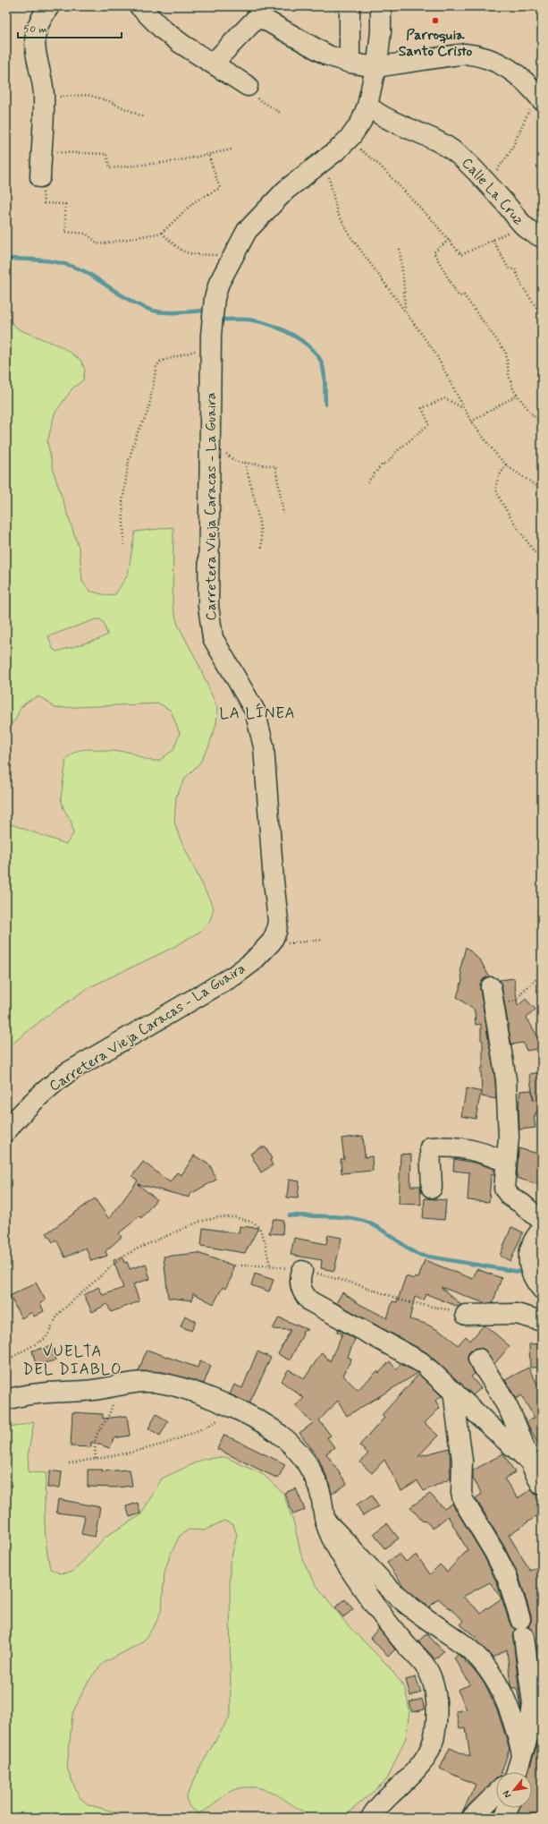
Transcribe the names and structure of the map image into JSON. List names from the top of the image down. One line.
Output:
{"streets":{"street":["Calle La Cruz","Carretera Vieja Caracas - La Guaira"]},"crossings":[["Calle La Cruz","Carretera Vieja Caracas - La Guaira"]],"districts":["LA LÍNEA","VUELTA DEL DIABLO"],"places":["Parroquia Santo Cristo"],"scale_bar":"50 m","north":"bottom left"}
